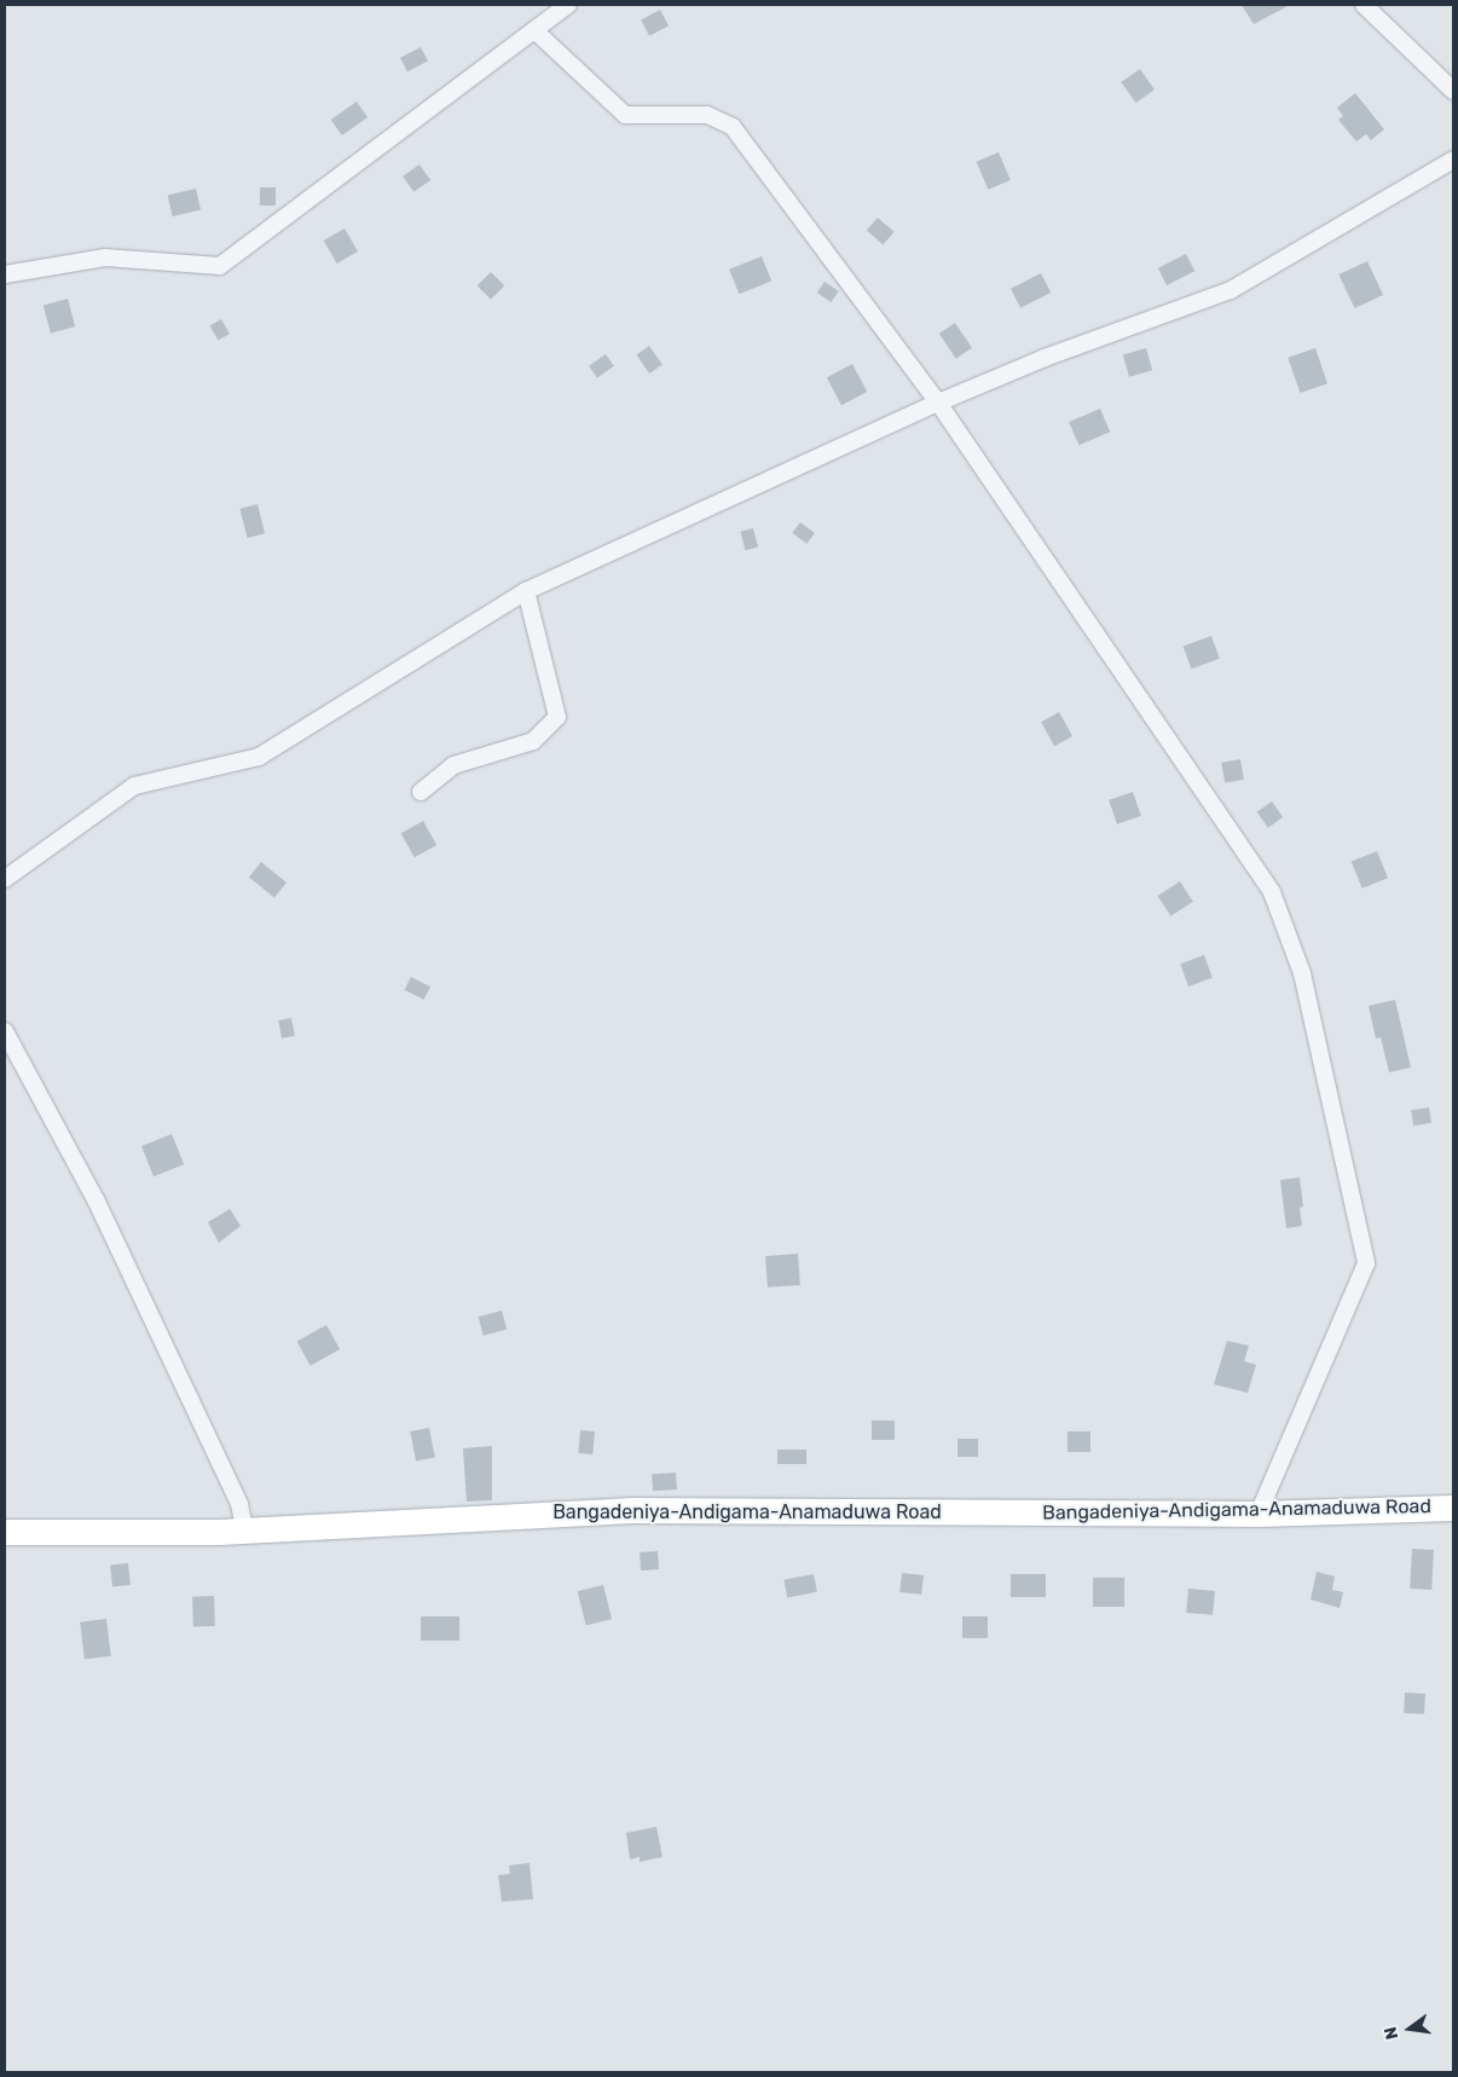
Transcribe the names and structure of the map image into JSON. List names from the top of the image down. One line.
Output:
{"streets":{"main road":["Bangadeniya-Andigama-Anamaduwa Road"]},"north":"left"}
